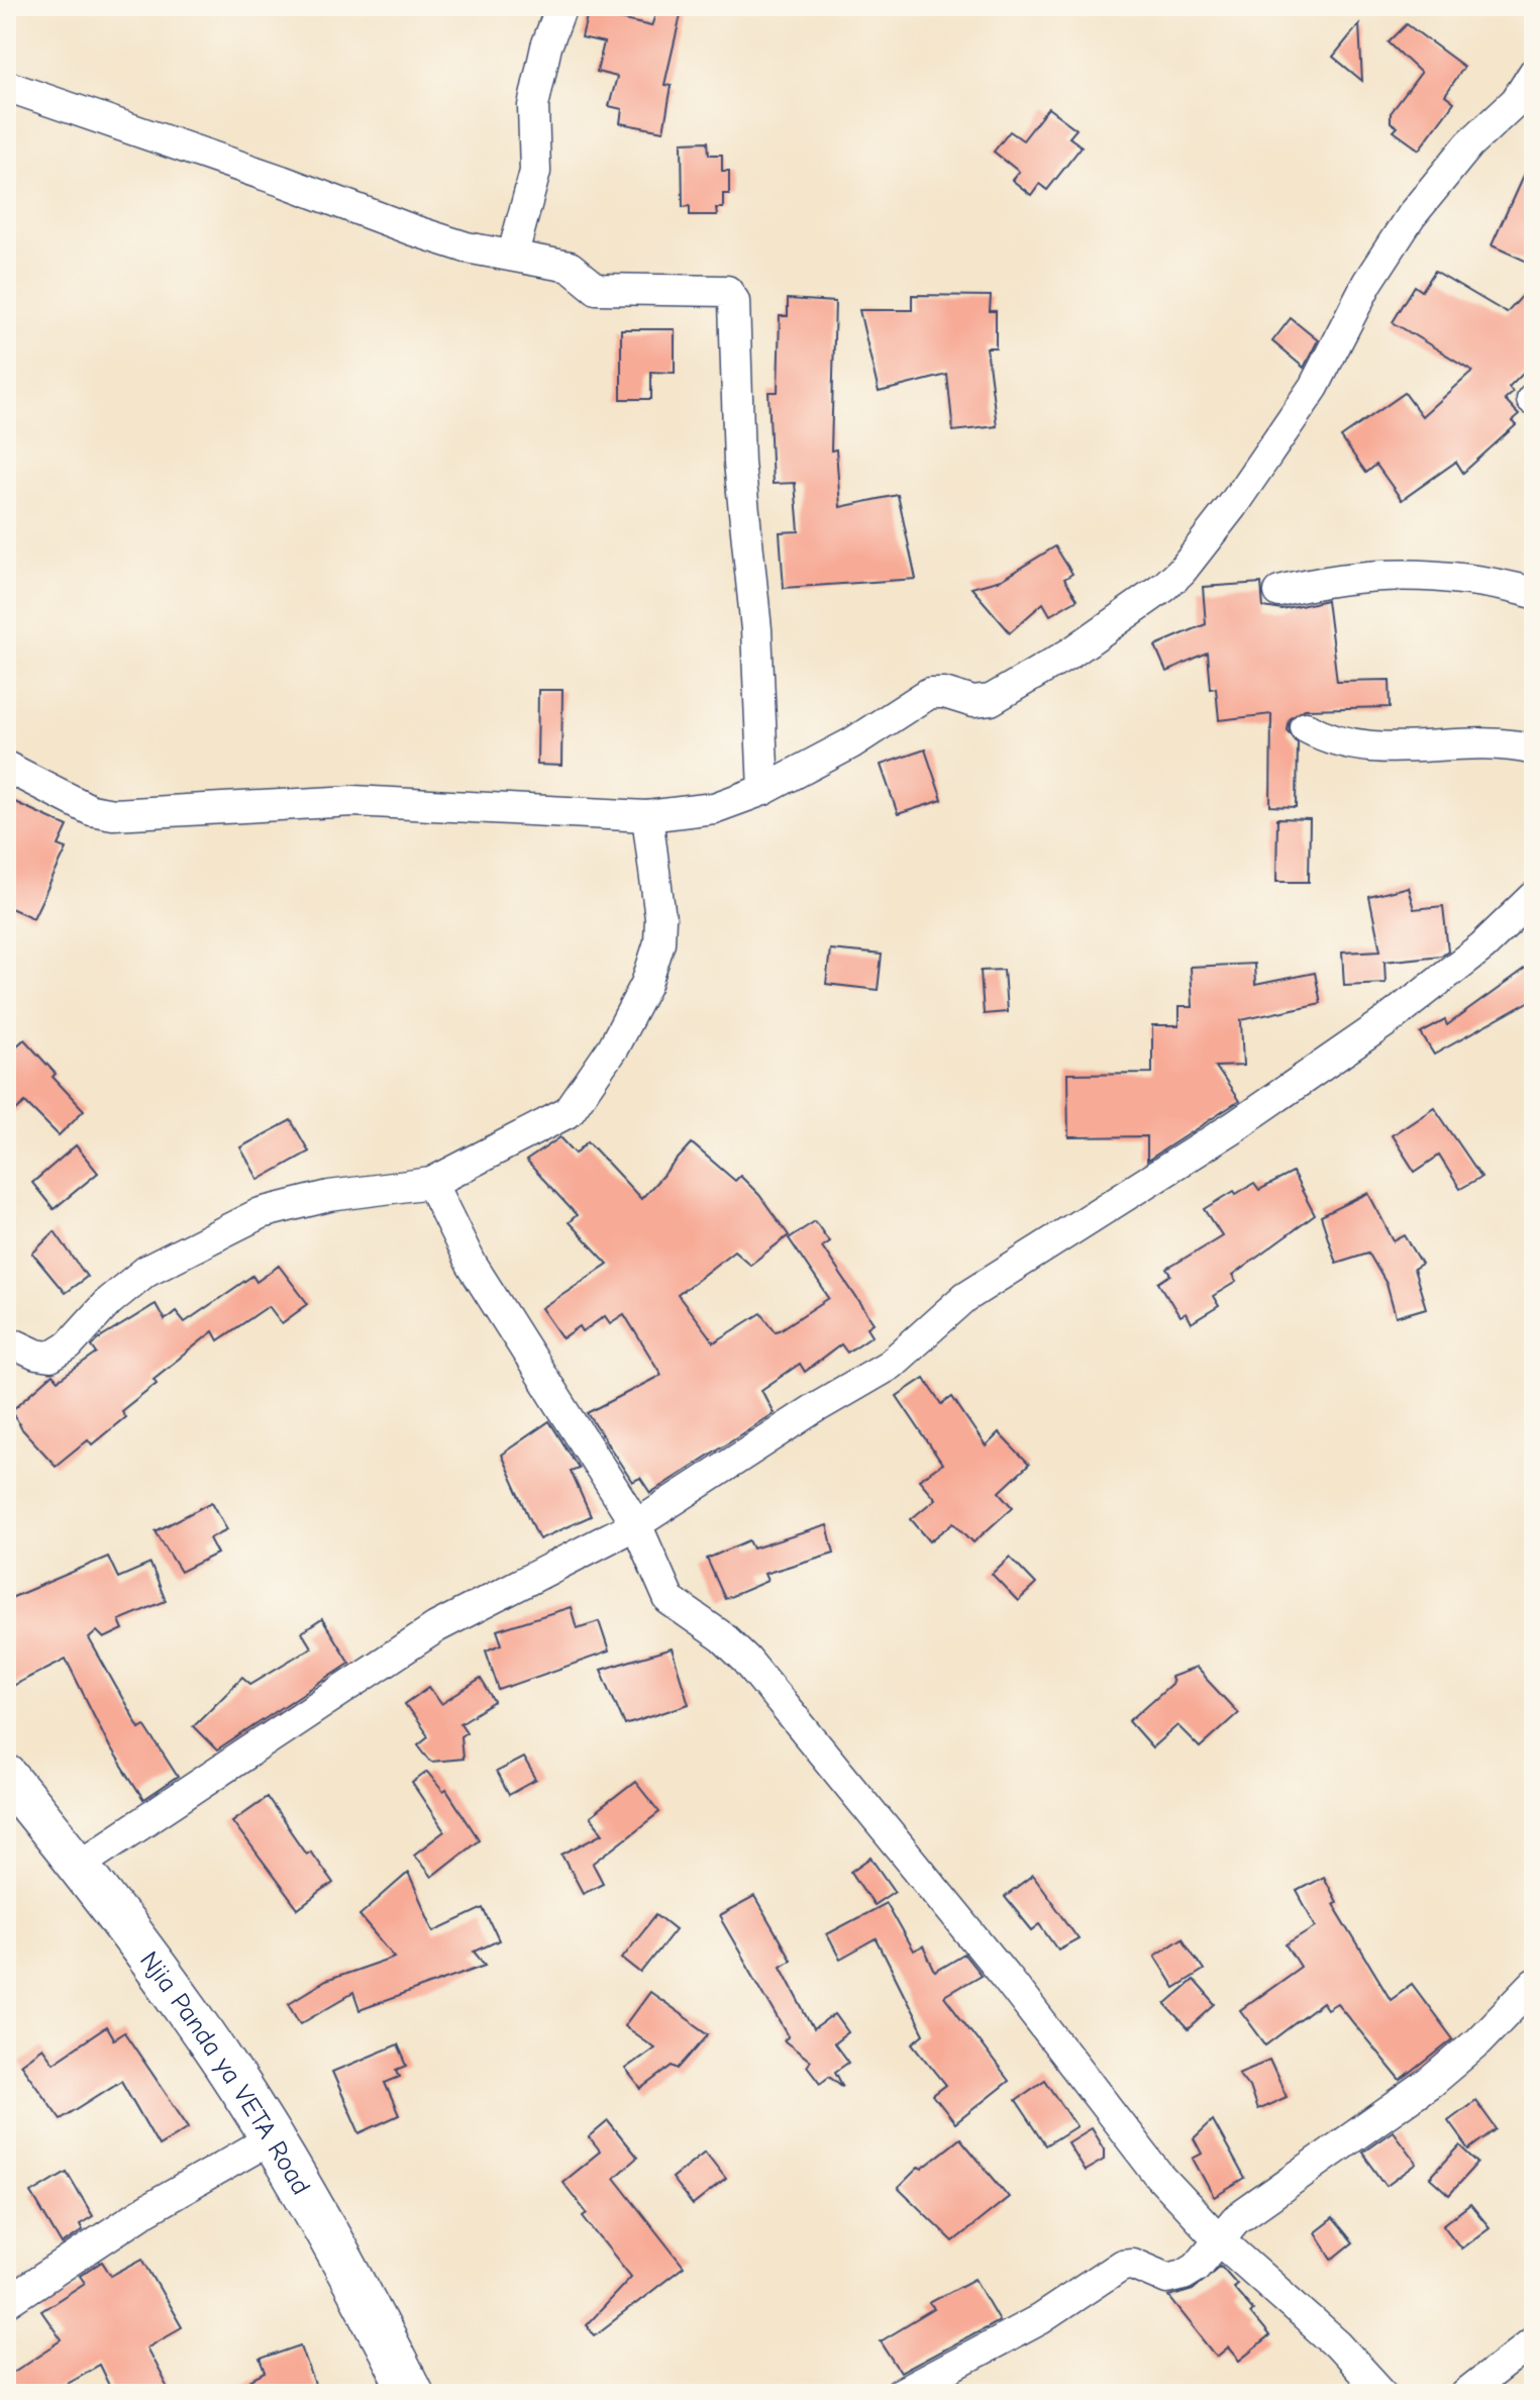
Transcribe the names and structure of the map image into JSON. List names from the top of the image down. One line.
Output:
{"streets":{"street":["Njia Panda ya VETA Road"]}}
